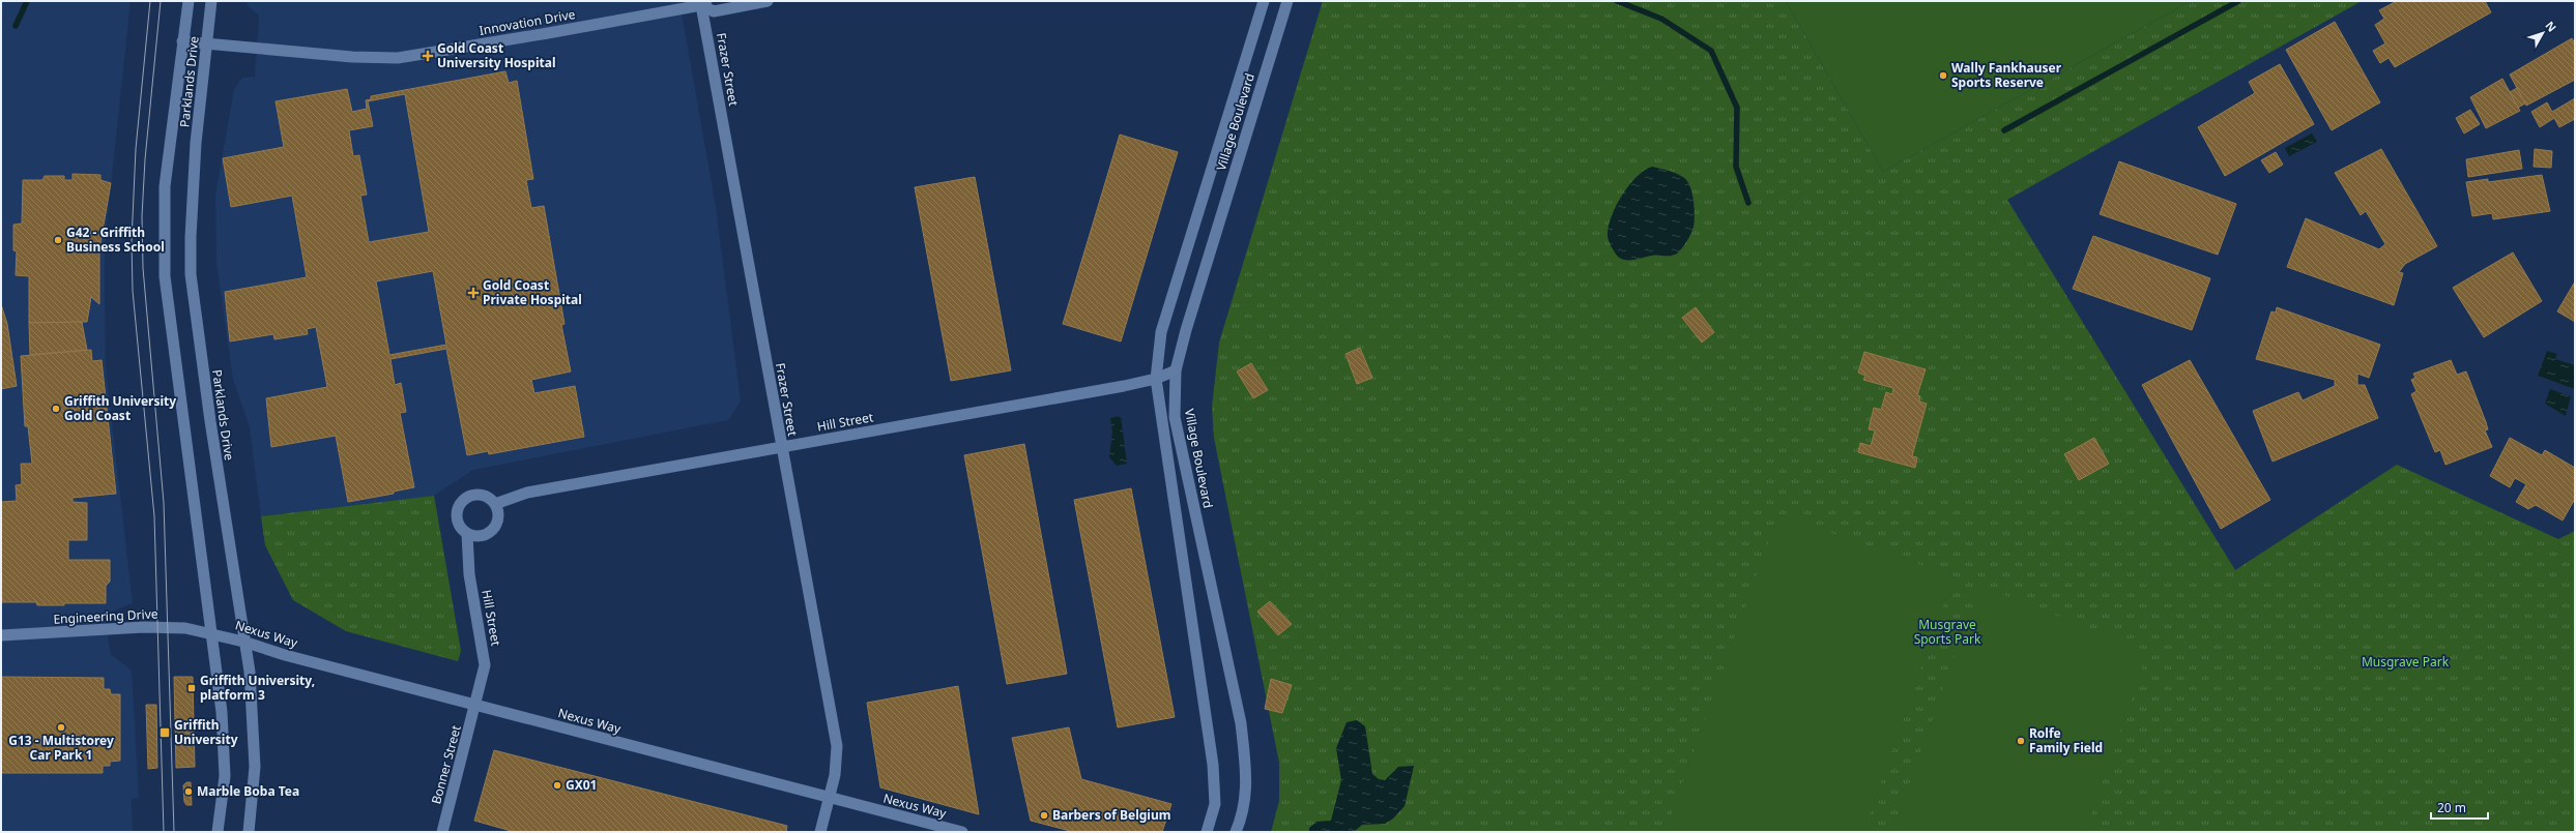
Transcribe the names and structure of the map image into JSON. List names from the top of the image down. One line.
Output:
{"streets":{"street":["Innovation Drive","Frazer Street","Parklands Drive","Village Boulevard","Hill Street","Engineering Drive","Nexus Way","Bonner Street"]},"crossings":[["Innovation Drive","Frazer Street"],["Innovation Drive","Parklands Drive"],["Frazer Street","Hill Street"],["Frazer Street","Nexus Way"],["Parklands Drive","Engineering Drive"],["Parklands Drive","Nexus Way"],["Village Boulevard","Hill Street"],["Hill Street","Nexus Way"],["Hill Street","Bonner Street"],["Engineering Drive","Nexus Way"],["Nexus Way","Bonner Street"]],"parks":["Musgrave Sports Park","Musgrave Park"],"places":{"health":["Gold Coast University Hospital","Gold Coast Private Hospital"],"other":["Wally Fankhauser Sports Reserve","G42 - Griffith Business School","Griffith University Gold Coast","G13 - Multistorey Car Park 1","Rolfe Family Field","GX01","Marble Boba Tea","Barbers of Belgium"],"transit":["Griffith University, platform 3","Griffith University"]},"scale_bar":"20 m","north":"top right"}
